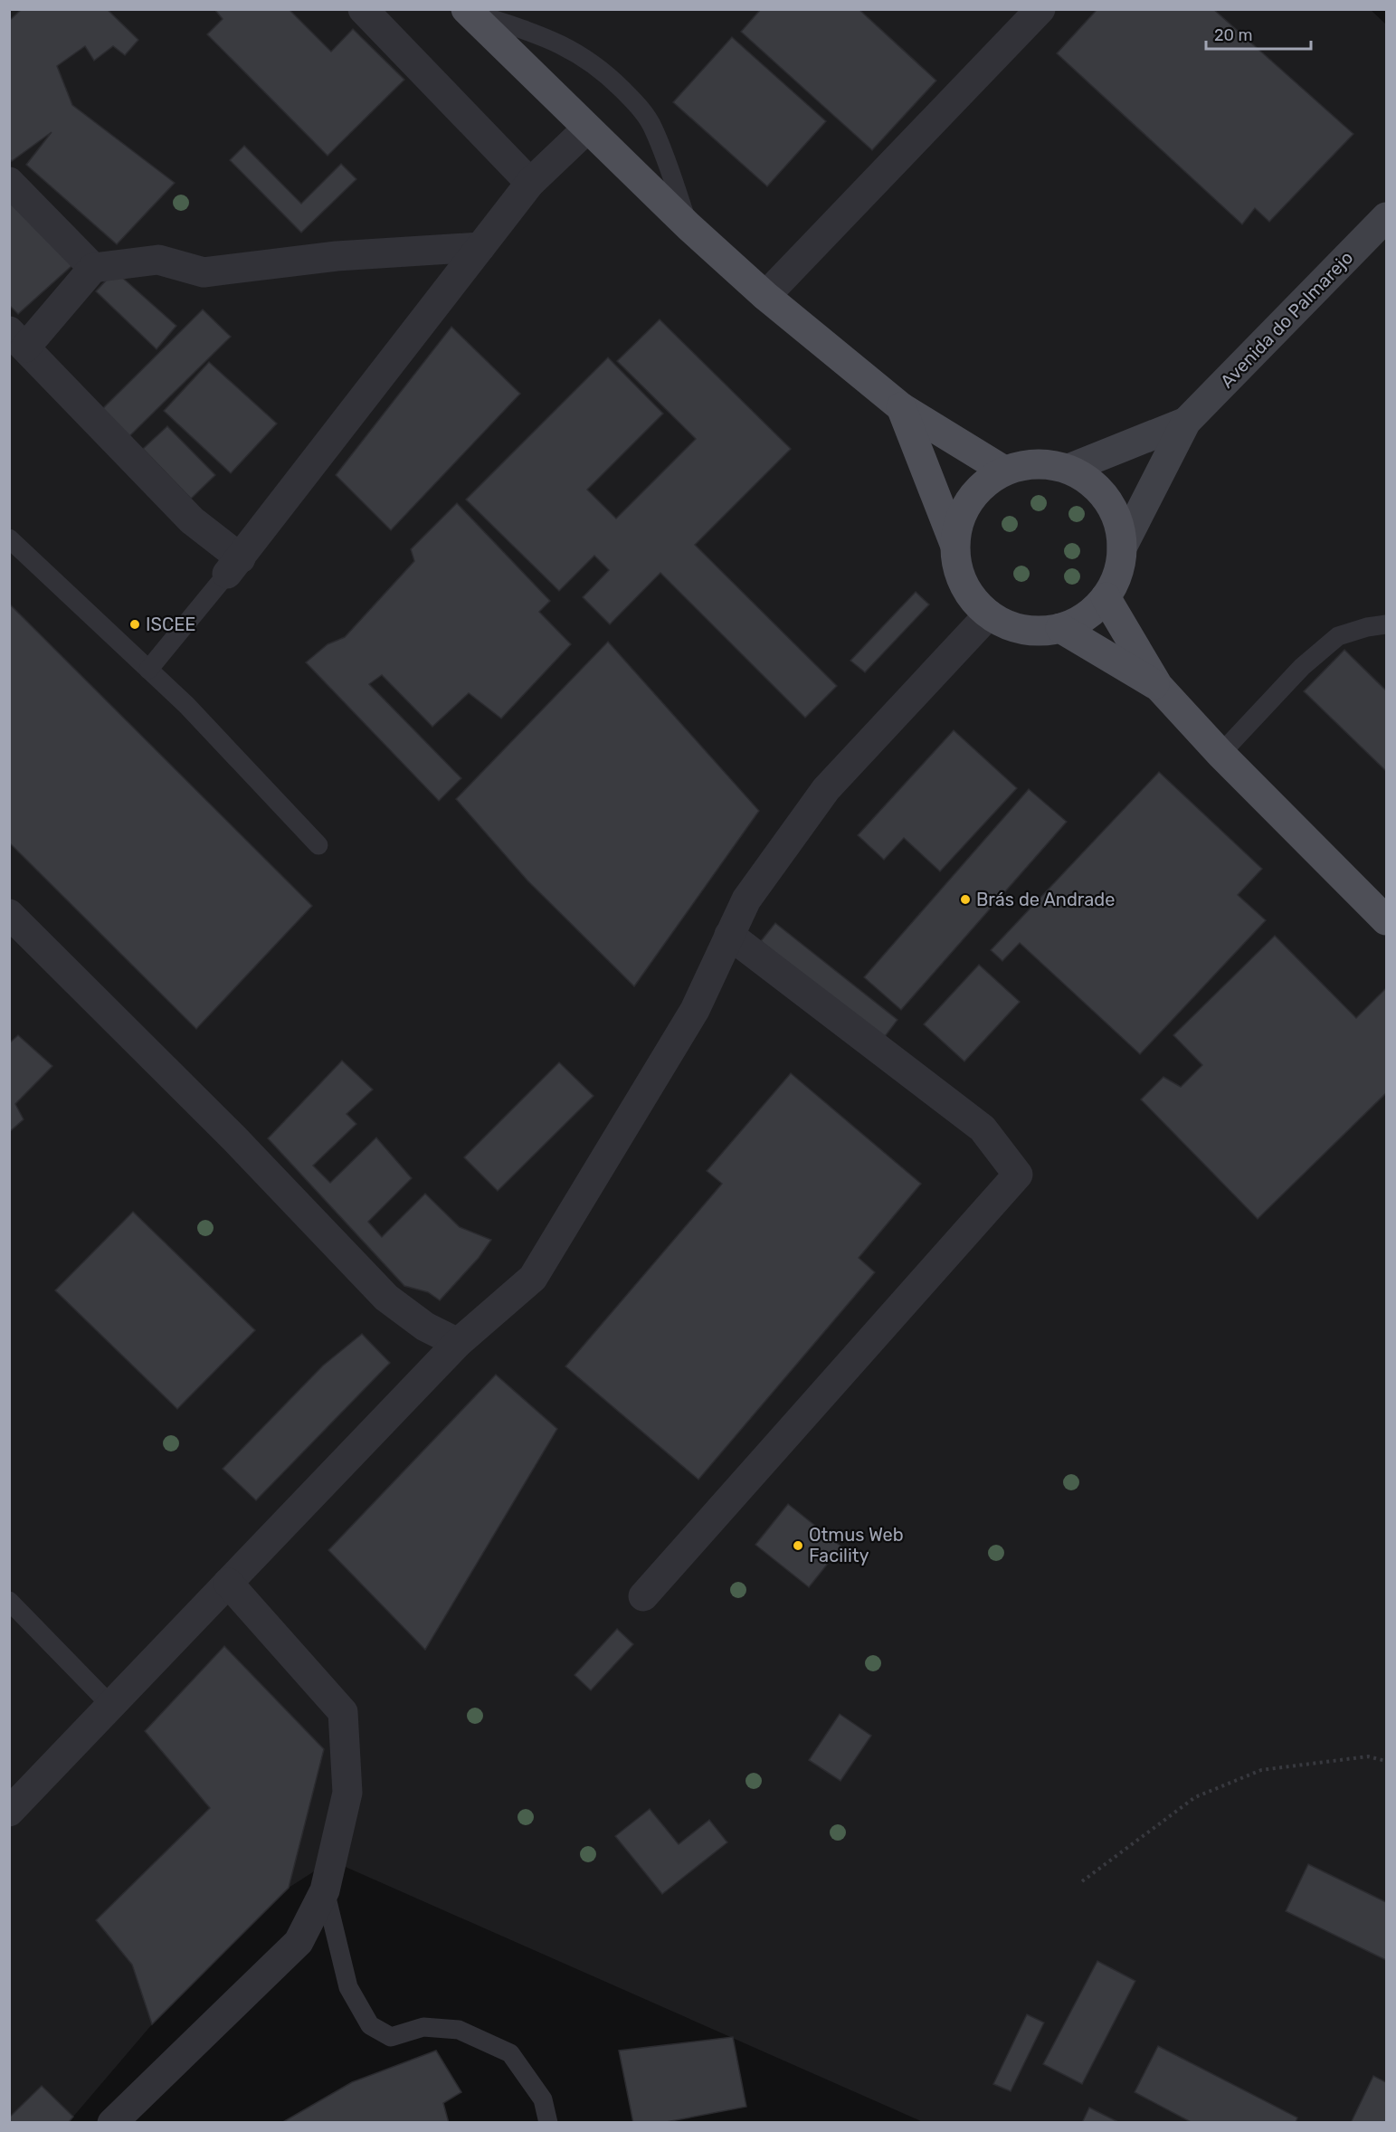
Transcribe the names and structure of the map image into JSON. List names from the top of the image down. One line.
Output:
{"streets":{"street":["Avenida do Palmarejo"]},"places":["ISCEE","Brás de Andrade","Otmus Web Facility"],"scale_bar":"20 m"}
